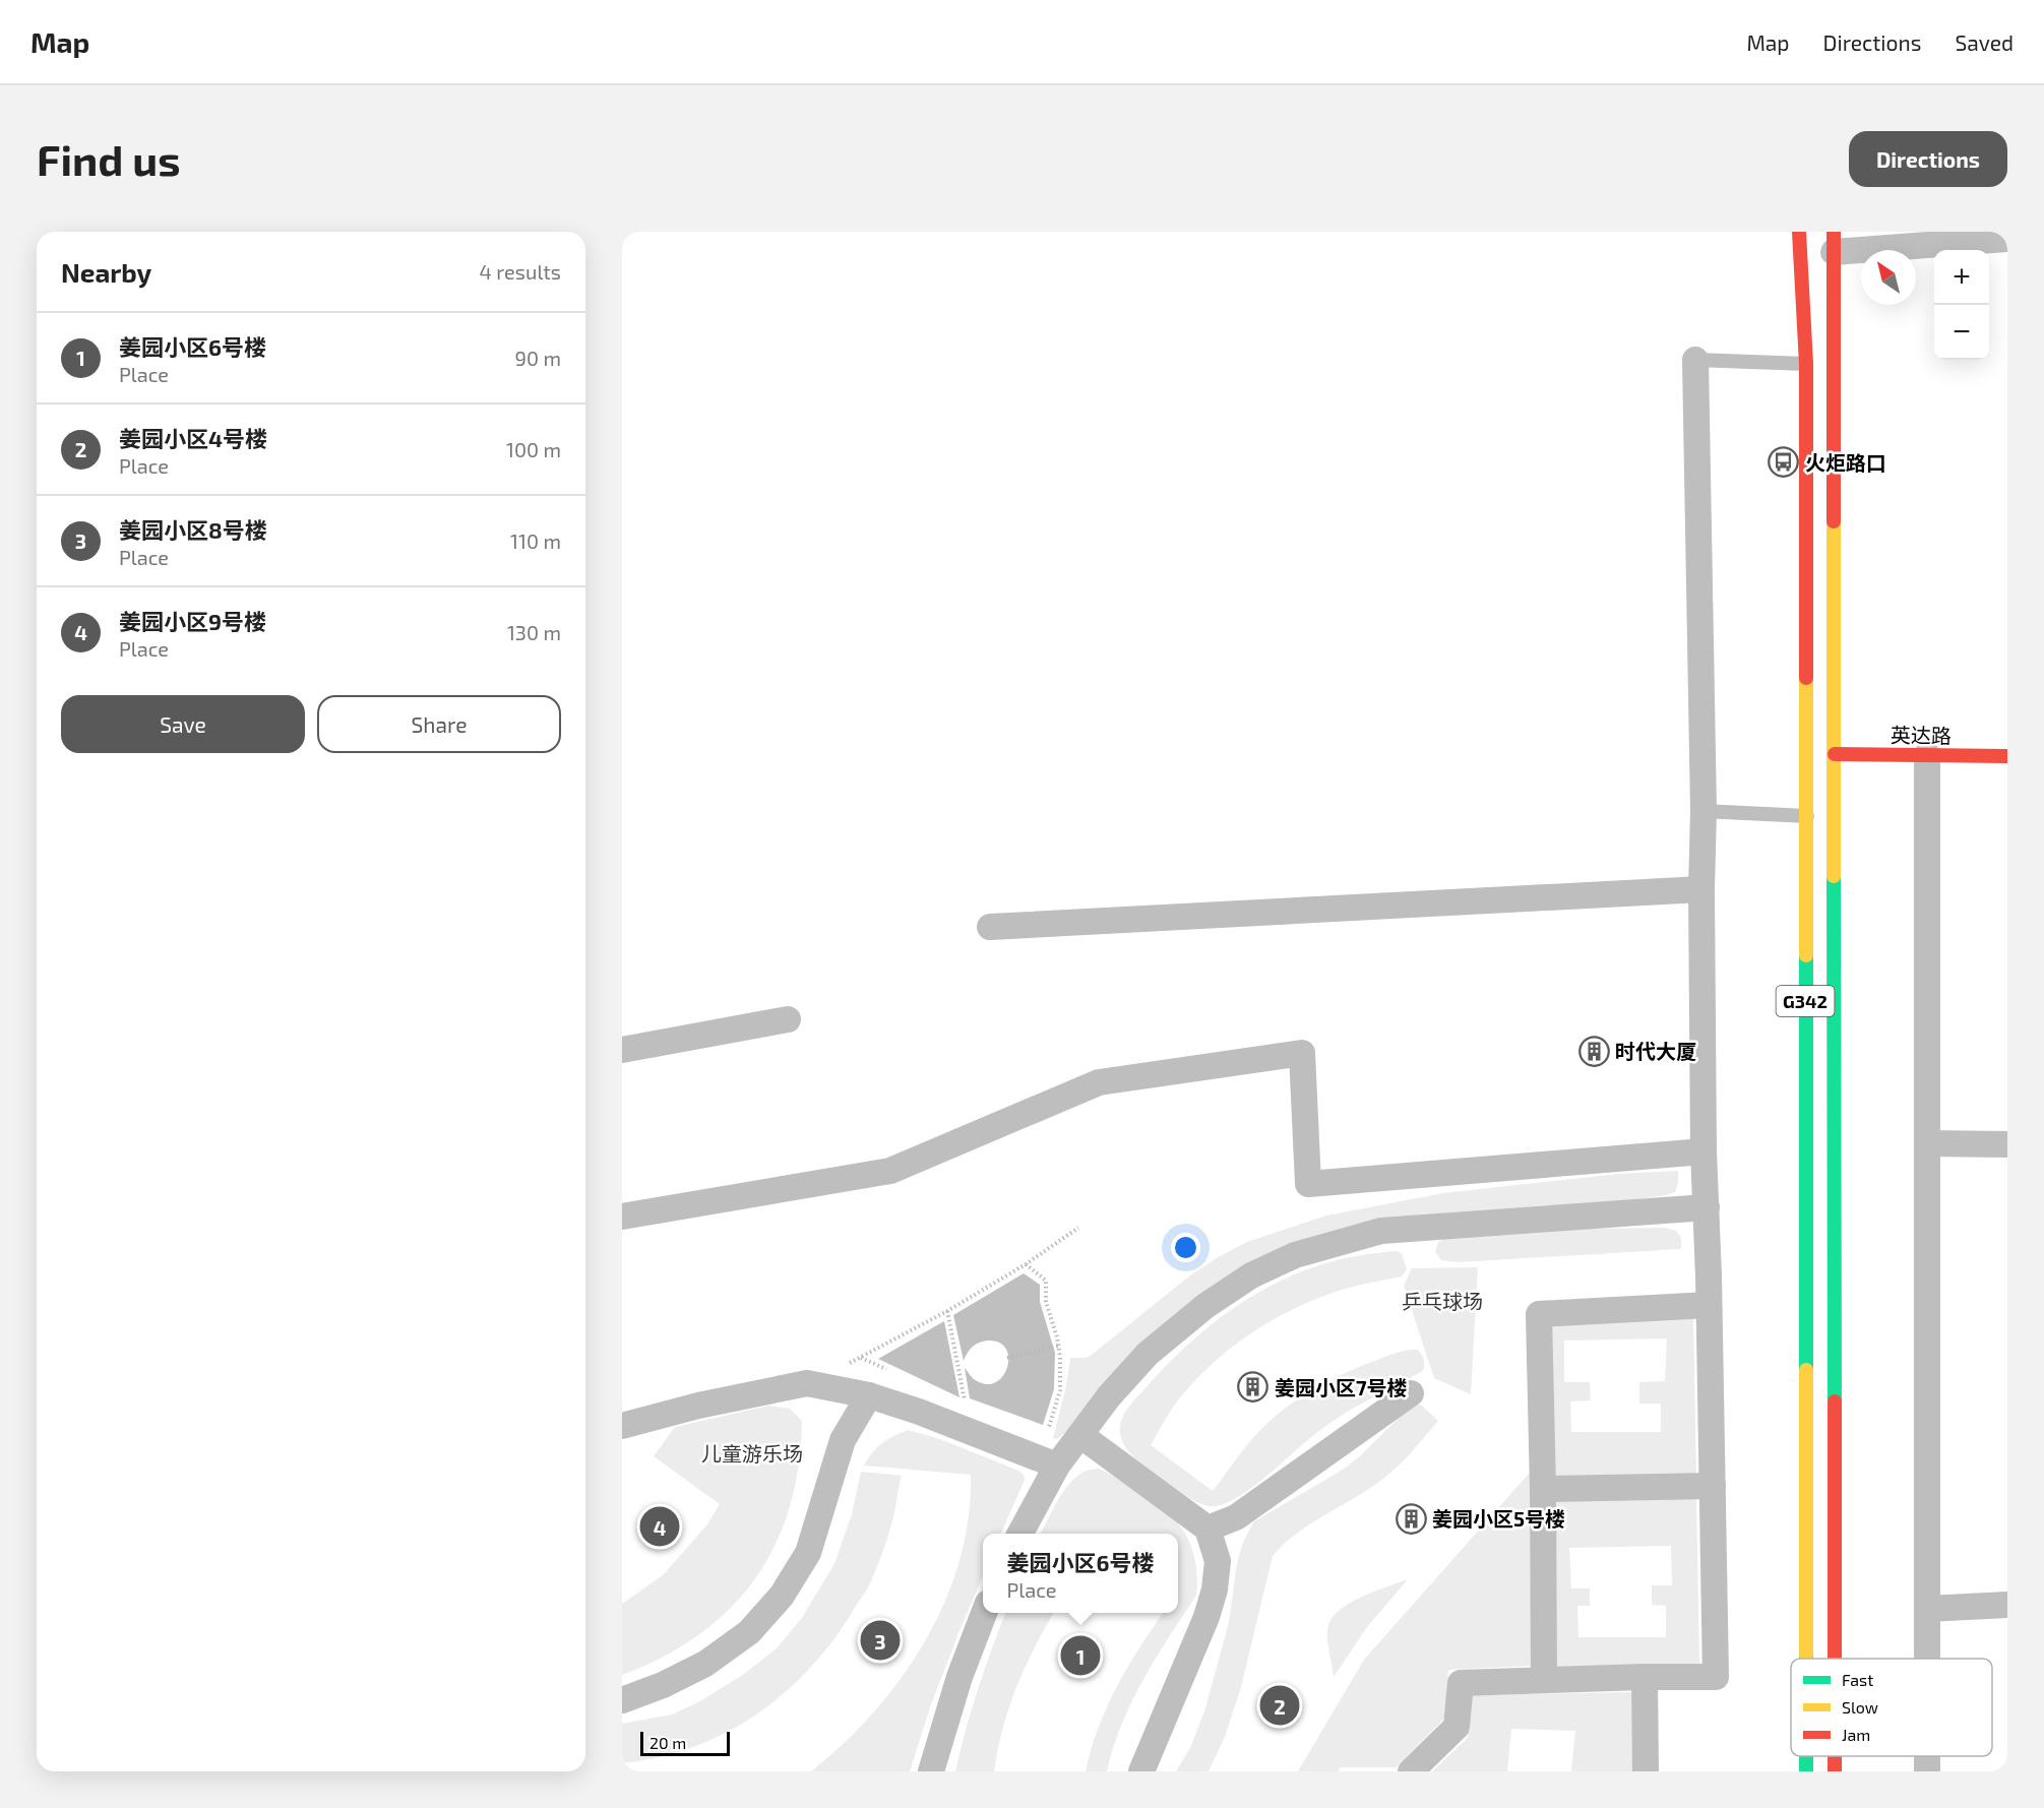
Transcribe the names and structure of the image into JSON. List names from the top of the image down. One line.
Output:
{"streets":{"main road":["英达路","G342"]},"crossings":[["英达路","G342"]],"parks":["乒乓球场","儿童游乐场"],"places":{"bus stop":["火炬路口"],"building":["时代大厦","姜园小区7号楼","姜园小区5号楼"]},"legend":["Fast","Slow","Jam"],"scale_bar":"20 m","north":"top left","page":{"header":"Map","nav":["Map","Directions","Saved"],"buttons":["Directions",["Save","Share"]],"title":"Find us","heading":["Nearby","4 results"],"map_buttons":["+","−"],"list":[{"mark":"1","name":"姜园小区6号楼","note":"Place","value":"90 m"},{"mark":"2","name":"姜园小区4号楼","note":"Place","value":"100 m"},{"mark":"3","name":"姜园小区8号楼","note":"Place","value":"110 m"},{"mark":"4","name":"姜园小区9号楼","note":"Place","value":"130 m"}],"pins":["4","3","1","2"],"popup":["姜园小区6号楼","Place"],"scale":"20 m"}}
